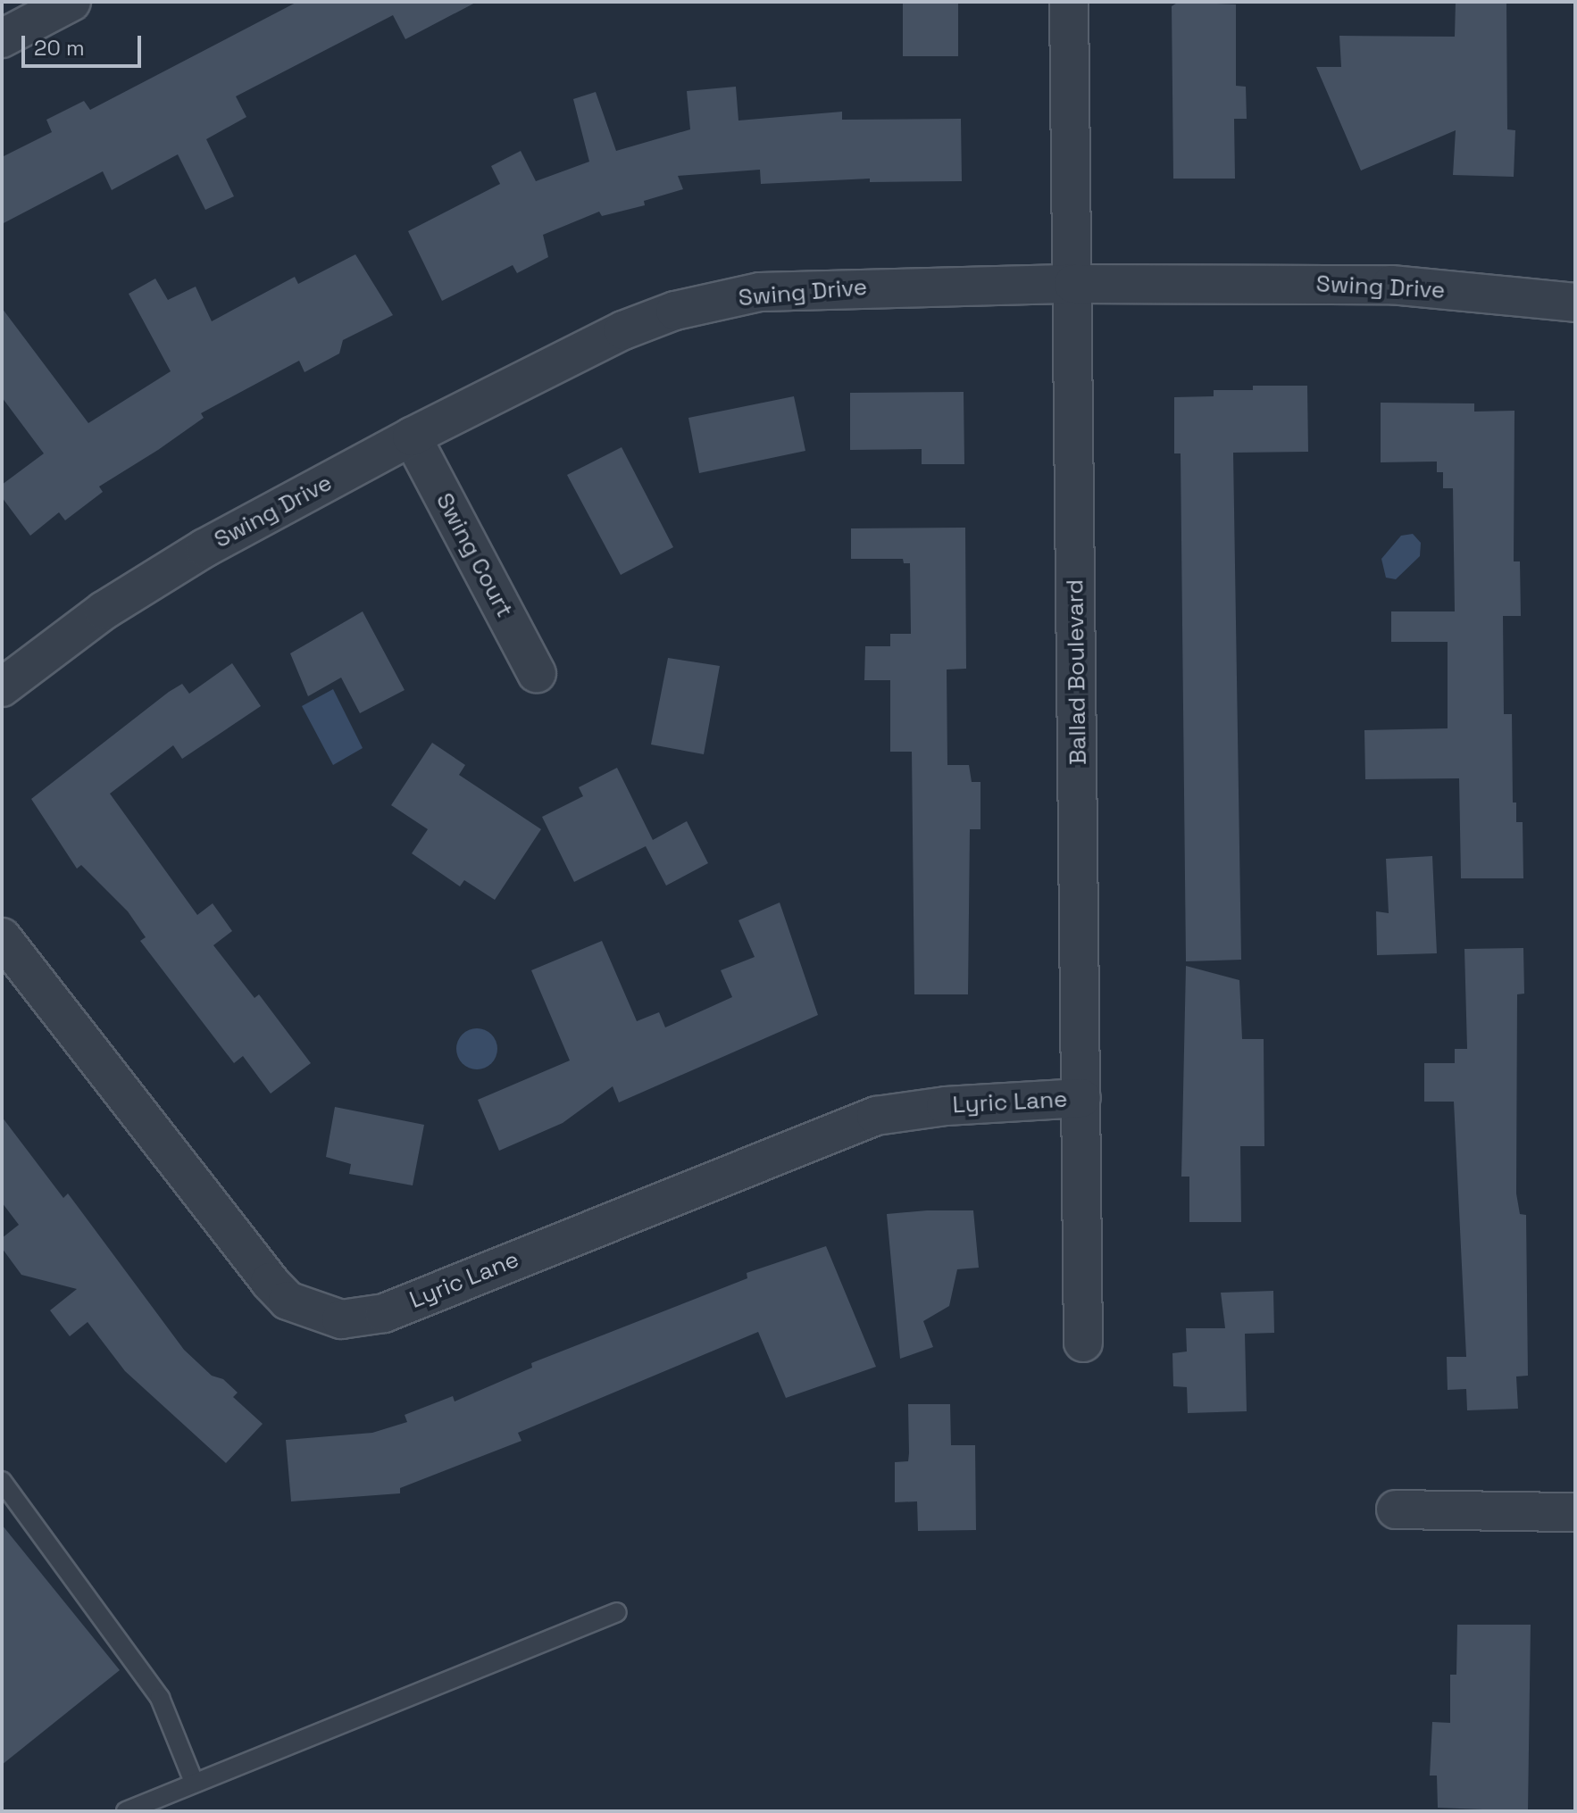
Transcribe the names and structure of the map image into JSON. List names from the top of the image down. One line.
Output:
{"streets":{"street":["Swing Drive","Swing Court","Ballad Boulevard","Lyric Lane"]},"crossings":[["Swing Drive","Swing Court"],["Swing Drive","Ballad Boulevard"],["Ballad Boulevard","Lyric Lane"]],"scale_bar":"20 m"}
